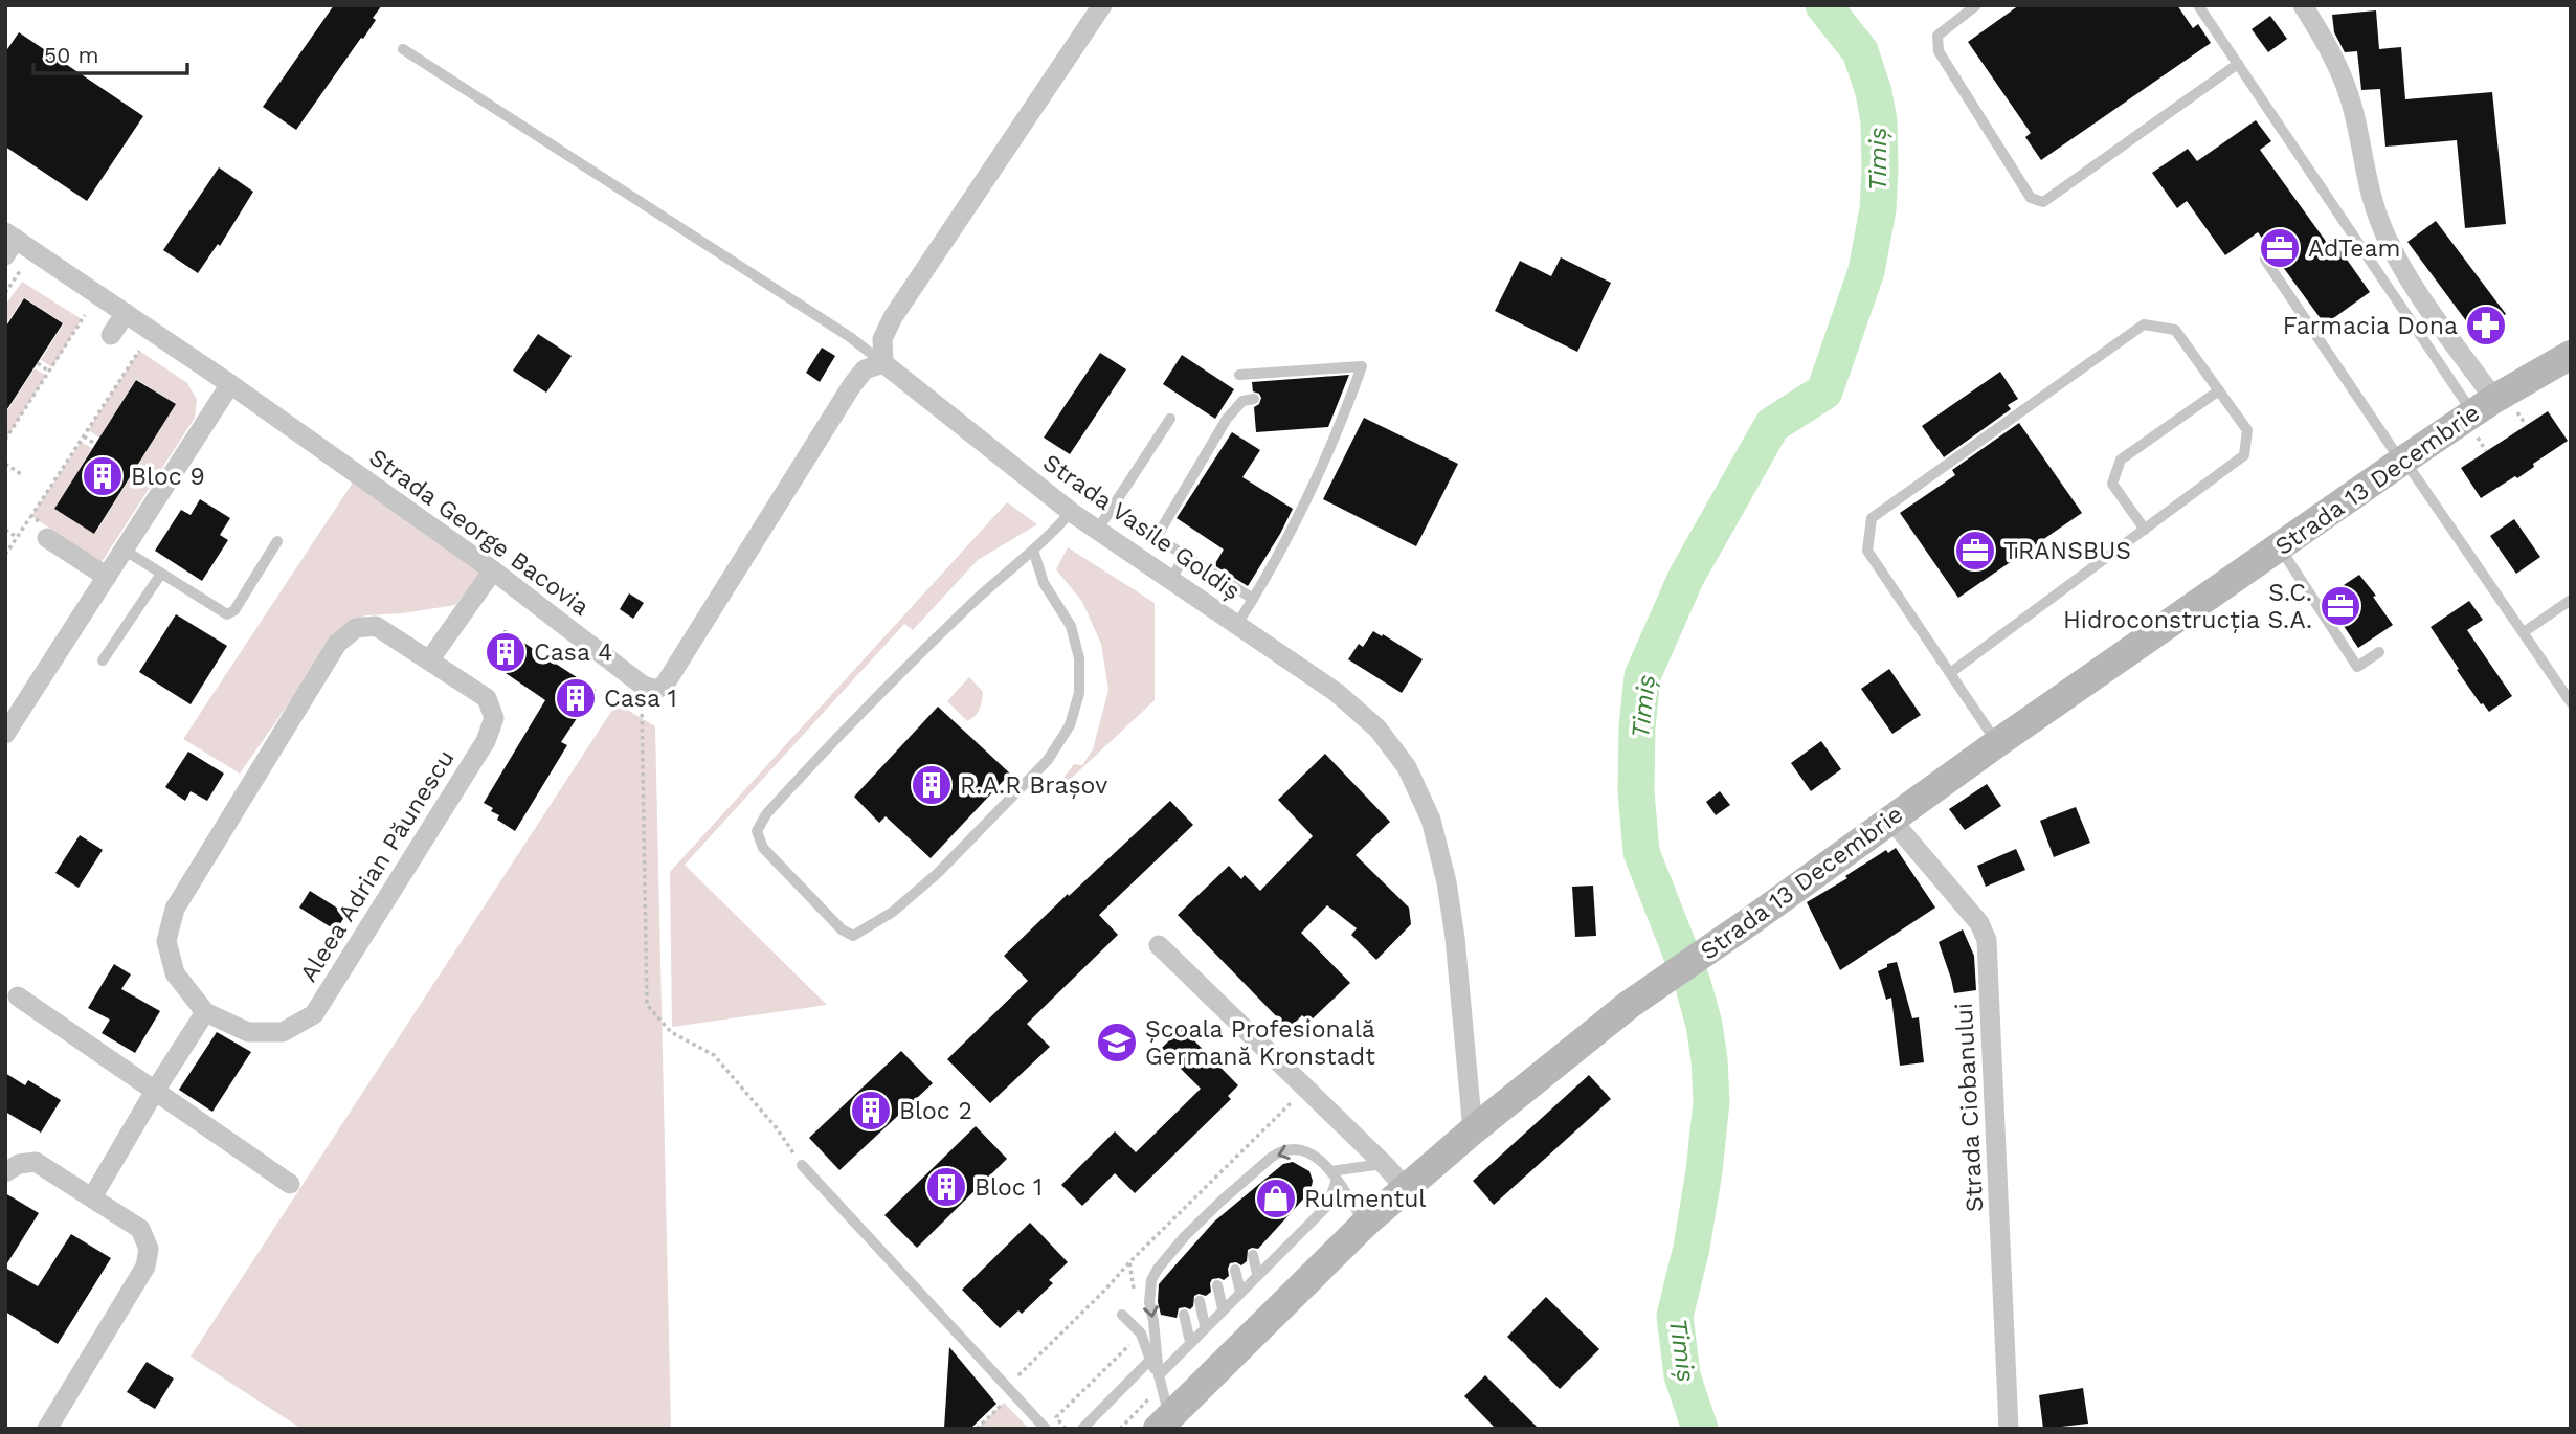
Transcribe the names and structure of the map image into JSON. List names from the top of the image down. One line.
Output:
{"streets":{"main road":["Strada 13 Decembrie"],"street":["Strada Vasile Goldiș","Strada George Bacovia","Aleea Adrian Păunescu","Strada Ciobanului"]},"crossings":[["Strada 13 Decembrie","Strada Vasile Goldiș"],["Strada 13 Decembrie","Strada Ciobanului"]],"water":["Timiș"],"places":{"office":["AdTeam","TRANSBUS","S.C. Hidroconstrucția S.A."],"pharmacy":["Farmacia Dona"],"building":["Bloc 9","Casa 4","Casa 1","R.A.R Brașov","Bloc 2","Bloc 1"],"school or university":["Școala Profesională Germană Kronstadt"],"shop":["Rulmentul"]},"scale_bar":"50 m"}
